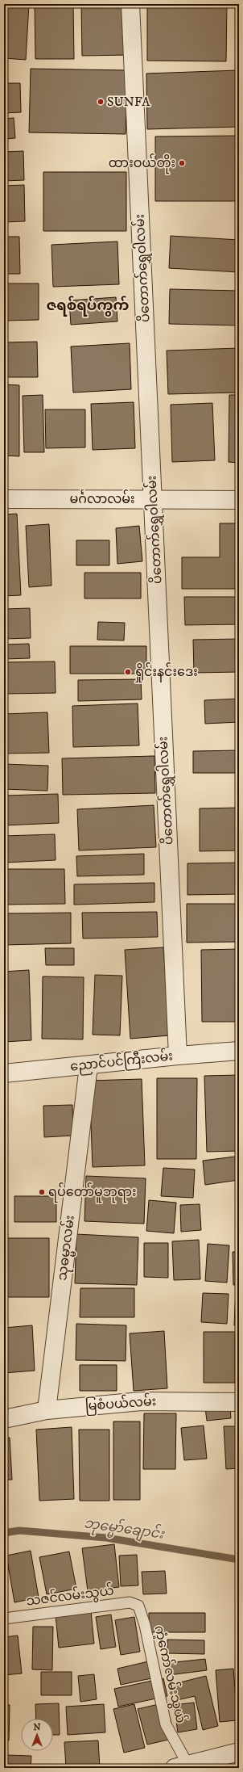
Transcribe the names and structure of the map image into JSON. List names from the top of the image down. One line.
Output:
{"streets":{"street":["ပိတောက်ရွှေဝါလမ်း","မင်္ဂလာလမ်း","ညောင်ပင်ကြီးလမ်း","သုဓမ္မာလမ်း","မြစံပယ်လမ်း"],"lane":["သဇင်လမ်းသွယ်","ကံ့ကော်လမ်းသွယ်"]},"crossings":[["ပိတောက်ရွှေဝါလမ်း","မင်္ဂလာလမ်း"],["ပိတောက်ရွှေဝါလမ်း","ညောင်ပင်ကြီးလမ်း"],["ညောင်ပင်ကြီးလမ်း","သုဓမ္မာလမ်း"],["သုဓမ္မာလမ်း","မြစံပယ်လမ်း"],["သဇင်လမ်းသွယ်","ကံ့ကော်လမ်းသွယ်"]],"districts":["ဇရစ်ရပ်ကွက်"],"water":["ဘုမ္မော်ချောင်း"],"places":["SUNFA","ထားဝယ်တိုး","ရှိုင်းနင်းဒေး","ရပ်တော်မူဘုရား"],"north":"top"}
